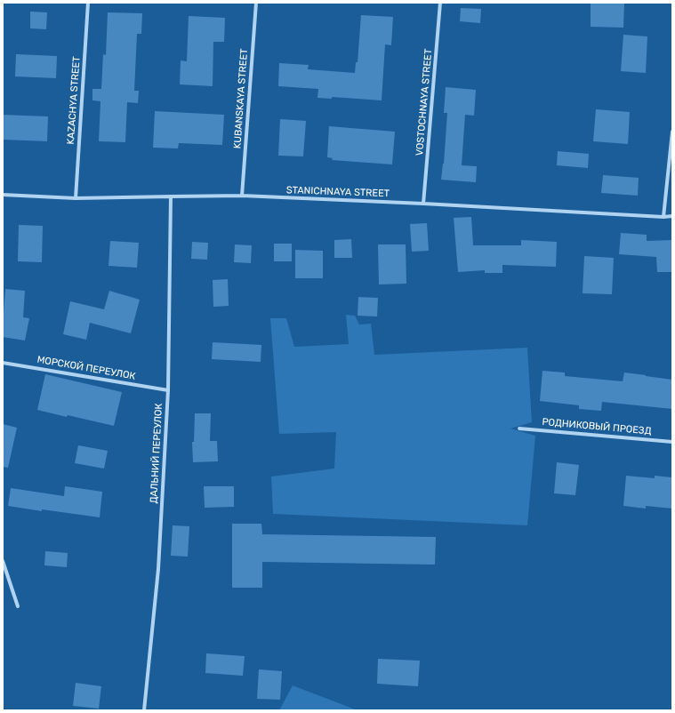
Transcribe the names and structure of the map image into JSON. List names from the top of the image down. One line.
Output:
{"streets":{"street":["KUBANSKAYA STREET","KAZACHYA STREET","VOSTOCHNAYA STREET","STANICHNAYA STREET","МОРСКОЙ ПЕРЕУЛОК","РОДНИКОВЫЙ ПРОЕЗД","ДАЛЬНИЙ ПЕРЕУЛОК"]},"crossings":[["KUBANSKAYA STREET","STANICHNAYA STREET"],["KAZACHYA STREET","STANICHNAYA STREET"],["VOSTOCHNAYA STREET","STANICHNAYA STREET"],["STANICHNAYA STREET","ДАЛЬНИЙ ПЕРЕУЛОК"],["МОРСКОЙ ПЕРЕУЛОК","ДАЛЬНИЙ ПЕРЕУЛОК"]]}
